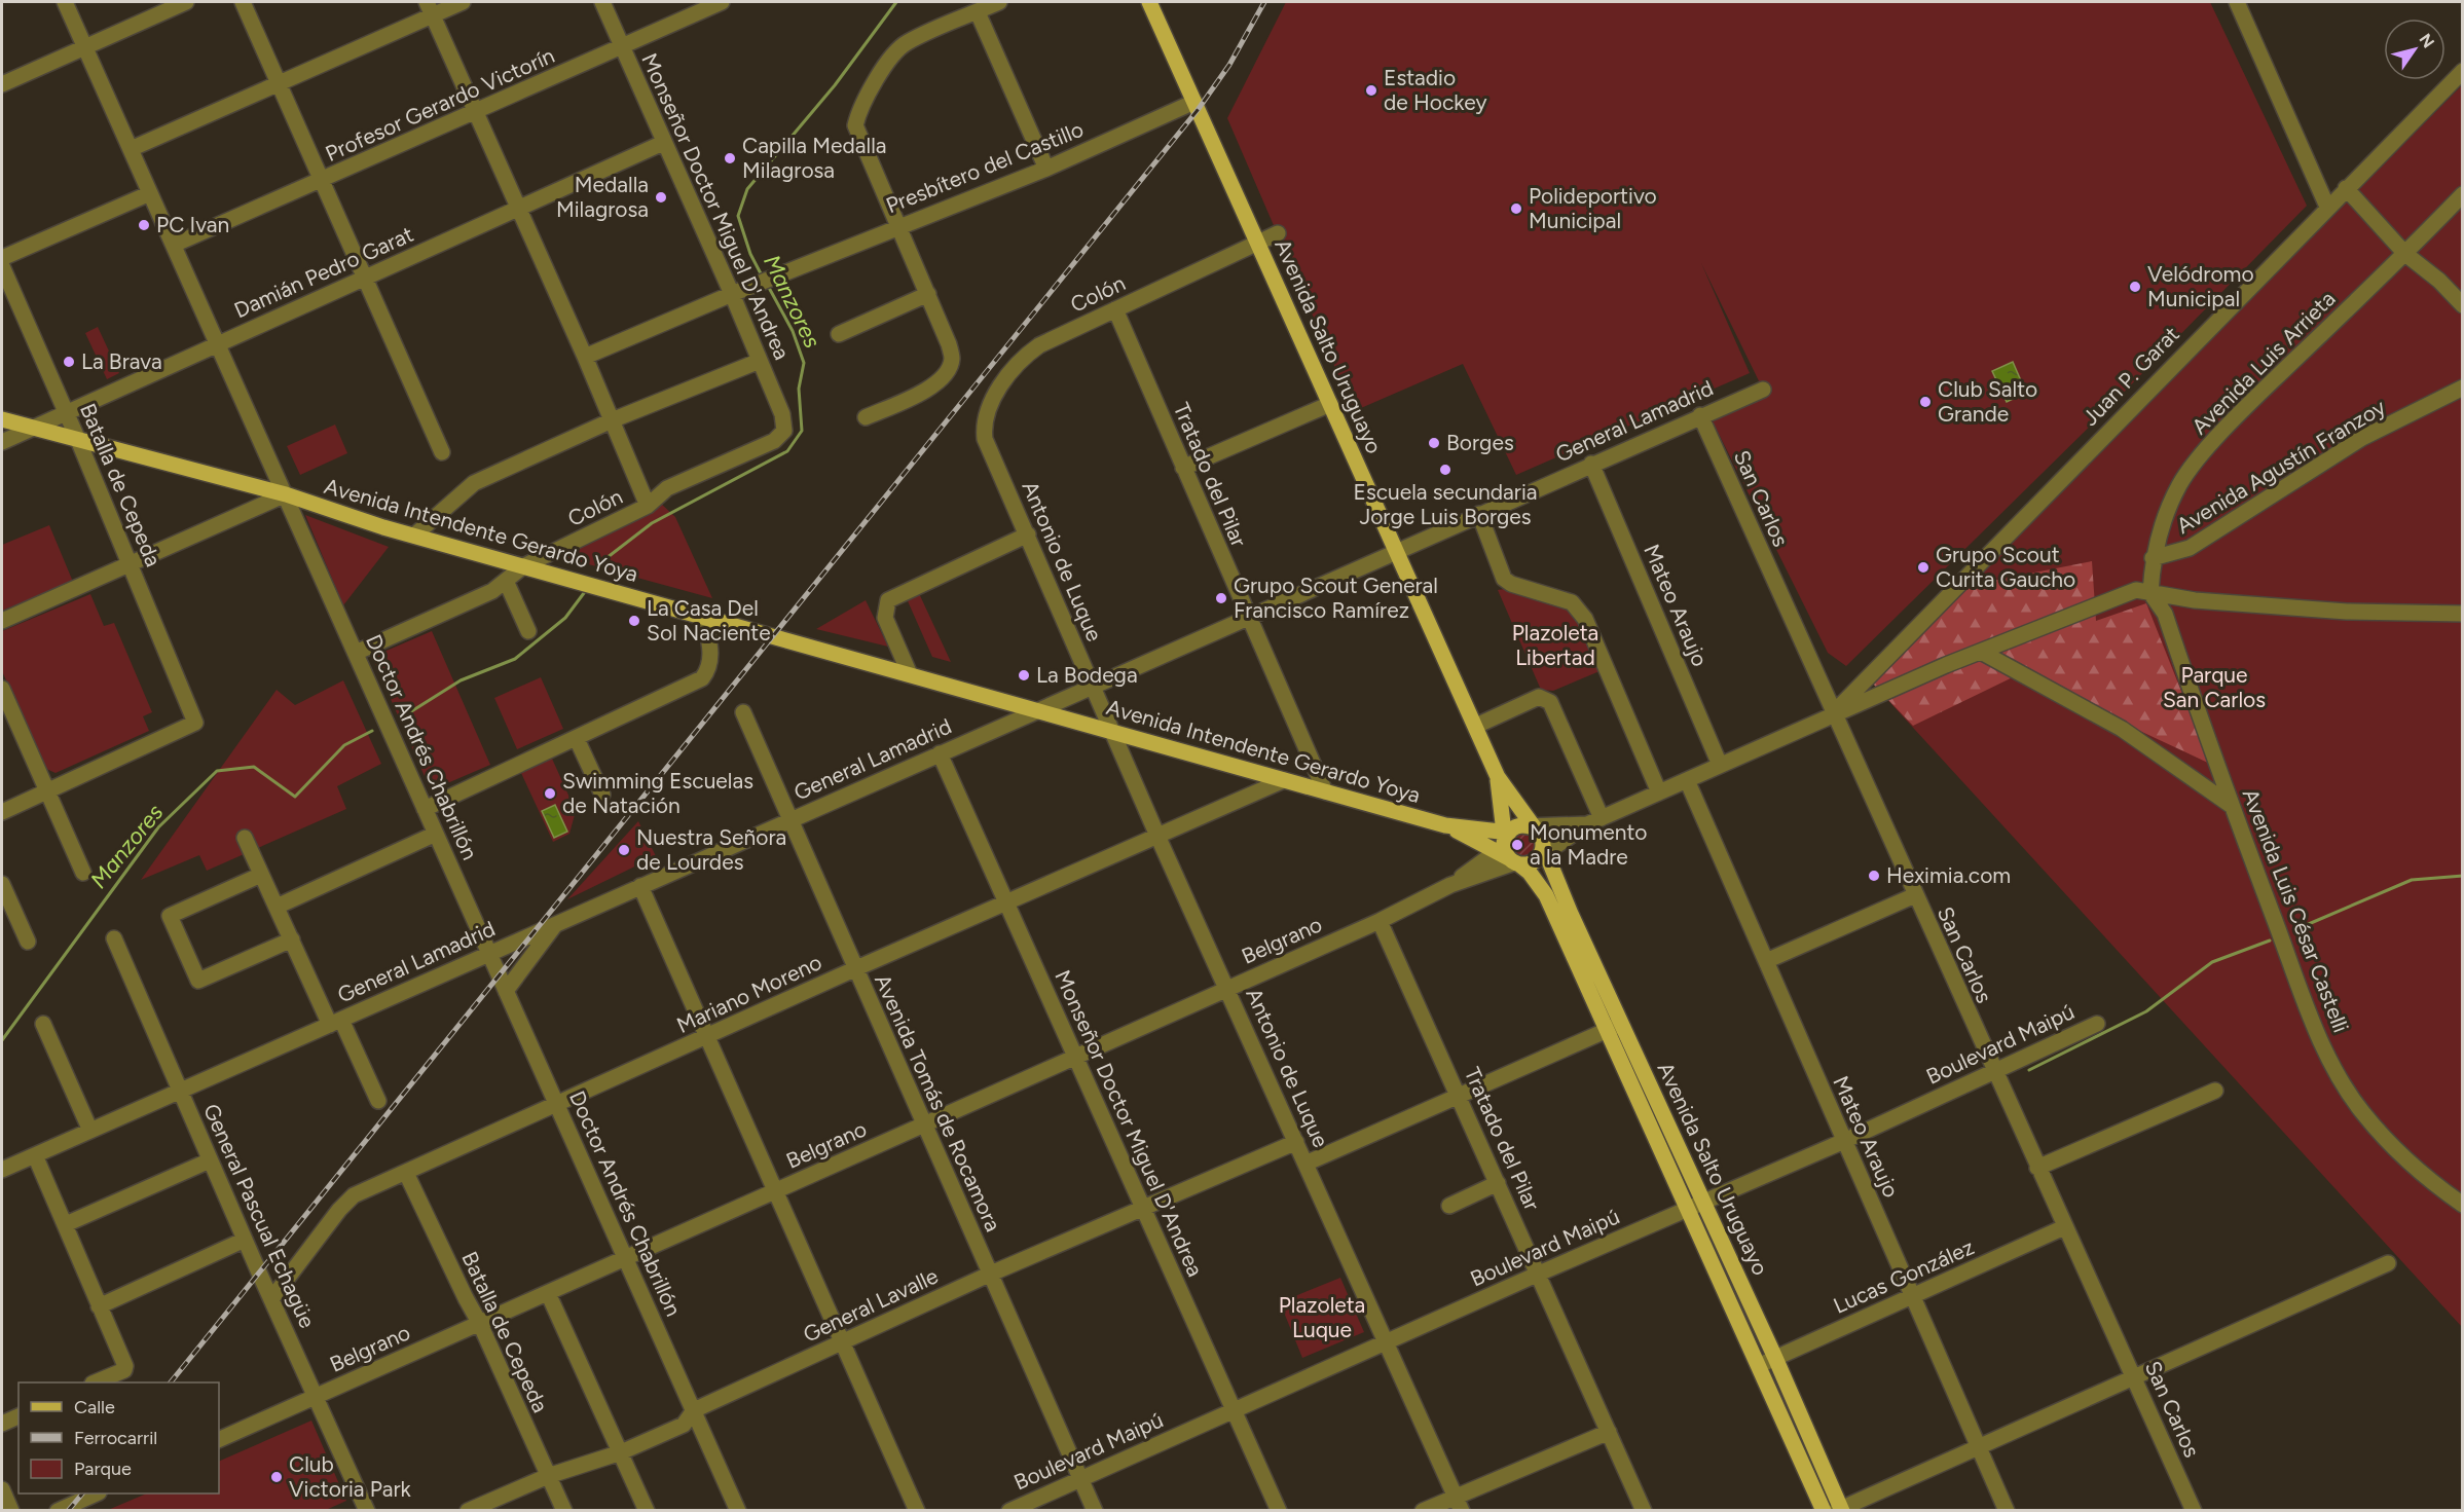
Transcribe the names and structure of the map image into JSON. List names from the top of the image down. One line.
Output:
{"streets":{"main road":["Avenida Salto Uruguayo","Avenida Intendente Gerardo Yoya"],"street":["Profesor Gerardo Victorín","Presbítero del Castillo","Monseñor Doctor Miguel D'Andrea","Damián Pedro Garat","Colón","Avenida Luis Arrieta","Juan P. Garat","General Lamadrid","Avenida Agustín Franzoy","Tratado del Pilar","Batalla de Cepeda","San Carlos","Antonio de Luque","Mateo Araujo","Doctor Andrés Chabrillón","Avenida Luis César Castelli","Belgrano","Mariano Moreno","Boulevard Maipú","Avenida Tomás de Rocamora","General Pascual Echagüe","Lucas González","General Lavalle"]},"crossings":[["Profesor Gerardo Victorín","Monseñor Doctor Miguel D'Andrea"],["Profesor Gerardo Victorín","Doctor Andrés Chabrillón"],["Presbítero del Castillo","Monseñor Doctor Miguel D'Andrea"],["Presbítero del Castillo","Avenida Salto Uruguayo"],["Monseñor Doctor Miguel D'Andrea","Damián Pedro Garat"],["Monseñor Doctor Miguel D'Andrea","Colón"],["Monseñor Doctor Miguel D'Andrea","General Lamadrid"],["Monseñor Doctor Miguel D'Andrea","Belgrano"],["Monseñor Doctor Miguel D'Andrea","Mariano Moreno"],["Monseñor Doctor Miguel D'Andrea","Boulevard Maipú"],["Monseñor Doctor Miguel D'Andrea","General Lavalle"],["Damián Pedro Garat","Batalla de Cepeda"],["Damián Pedro Garat","Avenida Intendente Gerardo Yoya"],["Damián Pedro Garat","Doctor Andrés Chabrillón"],["Colón","Avenida Salto Uruguayo"],["Colón","Tratado del Pilar"],["Colón","Avenida Intendente Gerardo Yoya"],["Colón","Antonio de Luque"],["Colón","Doctor Andrés Chabrillón"],["Avenida Salto Uruguayo","General Lamadrid"],["Avenida Salto Uruguayo","Avenida Intendente Gerardo Yoya"],["Avenida Salto Uruguayo","Belgrano"],["Avenida Salto Uruguayo","Boulevard Maipú"],["Avenida Salto Uruguayo","Lucas González"],["Avenida Luis Arrieta","Avenida Agustín Franzoy"],["Avenida Luis Arrieta","Avenida Luis César Castelli"],["Juan P. Garat","San Carlos"],["General Lamadrid","Tratado del Pilar"],["General Lamadrid","San Carlos"],["General Lamadrid","Avenida Intendente Gerardo Yoya"],["General Lamadrid","Antonio de Luque"],["General Lamadrid","Mateo Araujo"],["General Lamadrid","Doctor Andrés Chabrillón"],["General Lamadrid","Avenida Tomás de Rocamora"],["General Lamadrid","General Pascual Echagüe"],["Tratado del Pilar","Avenida Intendente Gerardo Yoya"],["Tratado del Pilar","Belgrano"],["Tratado del Pilar","Boulevard Maipú"],["Batalla de Cepeda","Avenida Intendente Gerardo Yoya"],["Batalla de Cepeda","Belgrano"],["Batalla de Cepeda","Mariano Moreno"],["Batalla de Cepeda","General Lavalle"],["San Carlos","Boulevard Maipú"],["San Carlos","Lucas González"],["Avenida Intendente Gerardo Yoya","Antonio de Luque"],["Avenida Intendente Gerardo Yoya","Doctor Andrés Chabrillón"],["Avenida Intendente Gerardo Yoya","Belgrano"],["Avenida Intendente Gerardo Yoya","Mariano Moreno"],["Antonio de Luque","Belgrano"],["Antonio de Luque","Mariano Moreno"],["Antonio de Luque","Boulevard Maipú"],["Antonio de Luque","General Lavalle"],["Mateo Araujo","Boulevard Maipú"],["Mateo Araujo","Lucas González"],["Doctor Andrés Chabrillón","Belgrano"],["Doctor Andrés Chabrillón","Mariano Moreno"],["Doctor Andrés Chabrillón","General Lavalle"],["Belgrano","Avenida Tomás de Rocamora"],["Belgrano","General Pascual Echagüe"],["Mariano Moreno","Avenida Tomás de Rocamora"],["Mariano Moreno","General Pascual Echagüe"],["Boulevard Maipú","Avenida Tomás de Rocamora"],["Avenida Tomás de Rocamora","General Lavalle"]],"water":["Manzores"],"parks":["Plazoleta Libertad","Parque San Carlos","Plazoleta Luque"],"places":["Estadio de Hockey","Capilla Medalla Milagrosa","Medalla Milagrosa","Polideportivo Municipal","PC Ivan","Velódromo Municipal","La Brava","Club Salto Grande","Borges","Escuela secundaria Jorge Luis Borges","Grupo Scout Curita Gaucho","Grupo Scout General Francisco Ramírez","La Casa Del Sol Naciente","La Bodega","Swimming Escuelas de Natación","Monumento a la Madre","Nuestra Señora de Lourdes","Heximia.com","Club Victoria Park"],"legend":["Calle","Ferrocarril","Parque"],"north":"top right"}
